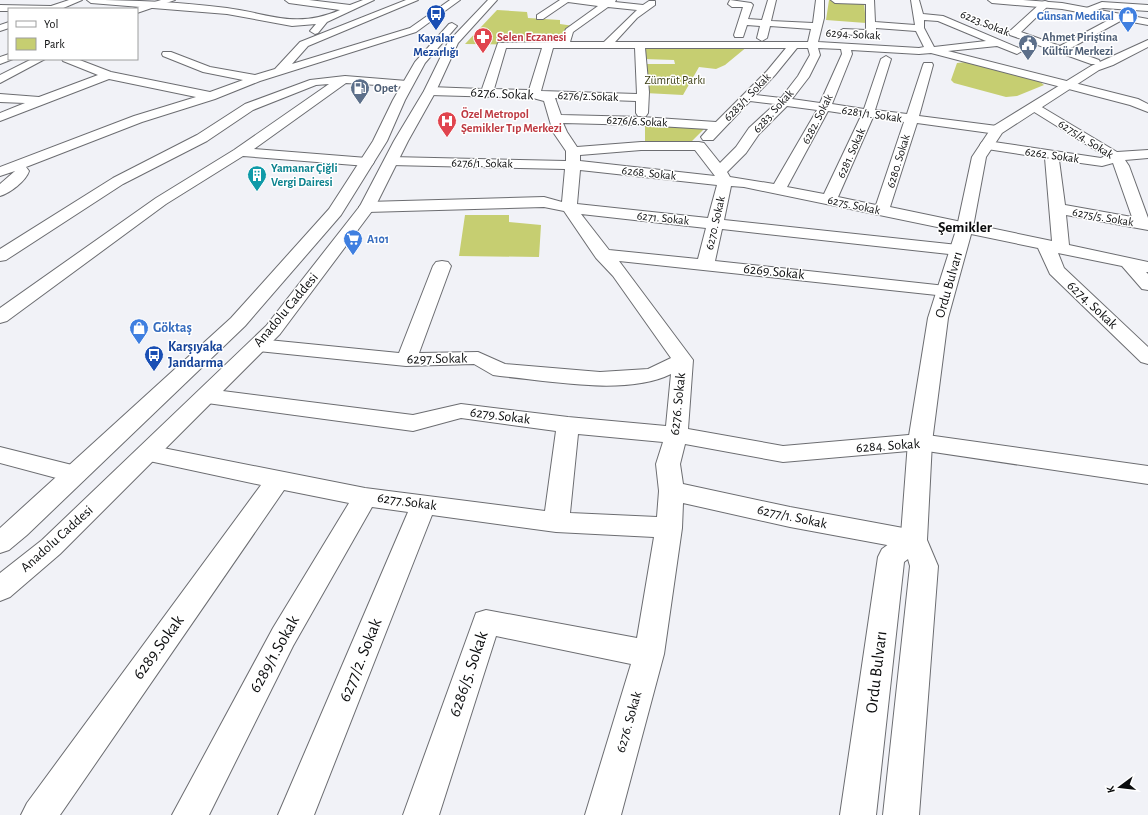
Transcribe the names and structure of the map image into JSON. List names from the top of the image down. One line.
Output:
{"streets":{"main road":["6223.Sokak","6294. Sokak","6276. Sokak","6276/2.Sokak","6283/1. Sokak","6283. Sokak","6281/1. Sokak","6282. Sokak","6276/6.Sokak","6275/4. Sokak","6281. Sokak","6262. Sokak","6280. Sokak","6276/1. Sokak","6268. Sokak","6275. Sokak","6275/5. Sokak","6271. Sokak","6270. Sokak","6269.Sokak","Ordu Bulvarı","6274. Sokak","Anadolu Caddesi","6297.Sokak","6279.Sokak","6284. Sokak","6277.Sokak","6277/1. Sokak","6289.Sokak","6289/1.Sokak","6277/2. Sokak","6286/5. Sokak"]},"crossings":[["6294. Sokak","6276. Sokak"],["6294. Sokak","6283/1. Sokak"],["6294. Sokak","6283. Sokak"],["6294. Sokak","6282. Sokak"],["6294. Sokak","Ordu Bulvarı"],["6276. Sokak","6276/2.Sokak"],["6276. Sokak","6276/6.Sokak"],["6276. Sokak","6276/1. Sokak"],["6276. Sokak","6268. Sokak"],["6276. Sokak","6271. Sokak"],["6276. Sokak","6269.Sokak"],["6276. Sokak","Anadolu Caddesi"],["6276. Sokak","6297.Sokak"],["6276. Sokak","6279.Sokak"],["6276. Sokak","6284. Sokak"],["6276. Sokak","6277.Sokak"],["6276. Sokak","6277/1. Sokak"],["6276. Sokak","6286/5. Sokak"],["6283/1. Sokak","6281/1. Sokak"],["6283/1. Sokak","6276/6.Sokak"],["6283. Sokak","6281/1. Sokak"],["6283. Sokak","6268. Sokak"],["6283. Sokak","6275. Sokak"],["6283. Sokak","6270. Sokak"],["6281/1. Sokak","6282. Sokak"],["6281/1. Sokak","6281. Sokak"],["6281/1. Sokak","6280. Sokak"],["6281/1. Sokak","Ordu Bulvarı"],["6282. Sokak","6275. Sokak"],["6275/4. Sokak","6262. Sokak"],["6275/4. Sokak","6275/5. Sokak"],["6275/4. Sokak","Ordu Bulvarı"],["6281. Sokak","6275. Sokak"],["6262. Sokak","Ordu Bulvarı"],["6262. Sokak","6274. Sokak"],["6280. Sokak","6275. Sokak"],["6276/1. Sokak","6268. Sokak"],["6276/1. Sokak","Anadolu Caddesi"],["6268. Sokak","6275. Sokak"],["6268. Sokak","6270. Sokak"],["6275. Sokak","6270. Sokak"],["6275. Sokak","Ordu Bulvarı"],["6275. Sokak","6274. Sokak"],["6275/5. Sokak","6274. Sokak"],["6271. Sokak","6270. Sokak"],["6271. Sokak","Ordu Bulvarı"],["6271. Sokak","Anadolu Caddesi"],["6270. Sokak","6269.Sokak"],["6269.Sokak","Ordu Bulvarı"],["Ordu Bulvarı","6284. Sokak"],["Ordu Bulvarı","6277/1. Sokak"],["Anadolu Caddesi","6297.Sokak"],["Anadolu Caddesi","6279.Sokak"],["Anadolu Caddesi","6277.Sokak"],["6279.Sokak","6284. Sokak"],["6277.Sokak","6289.Sokak"],["6277.Sokak","6289/1.Sokak"],["6277.Sokak","6277/2. Sokak"]],"districts":["Şemikler"],"parks":["Zümrüt Parkı"],"places":{"bus stop":["Kayalar Mezarlığı","Karşıyaka Jandarma"],"shop":["Günsan Medikal","Göktaş"],"pharmacy":["Selen Eczanesi"],"public building":["Ahmet Piriştina Kültür Merkezi"],"fuel station":["Opet"],"hospital":["Özel Metropol Şemikler Tıp Merkezi"],"building":["Yamanar Çiğli Vergi Dairesi"],"supermarket":["A101"]},"legend":["Yol","Park"],"north":"left"}
